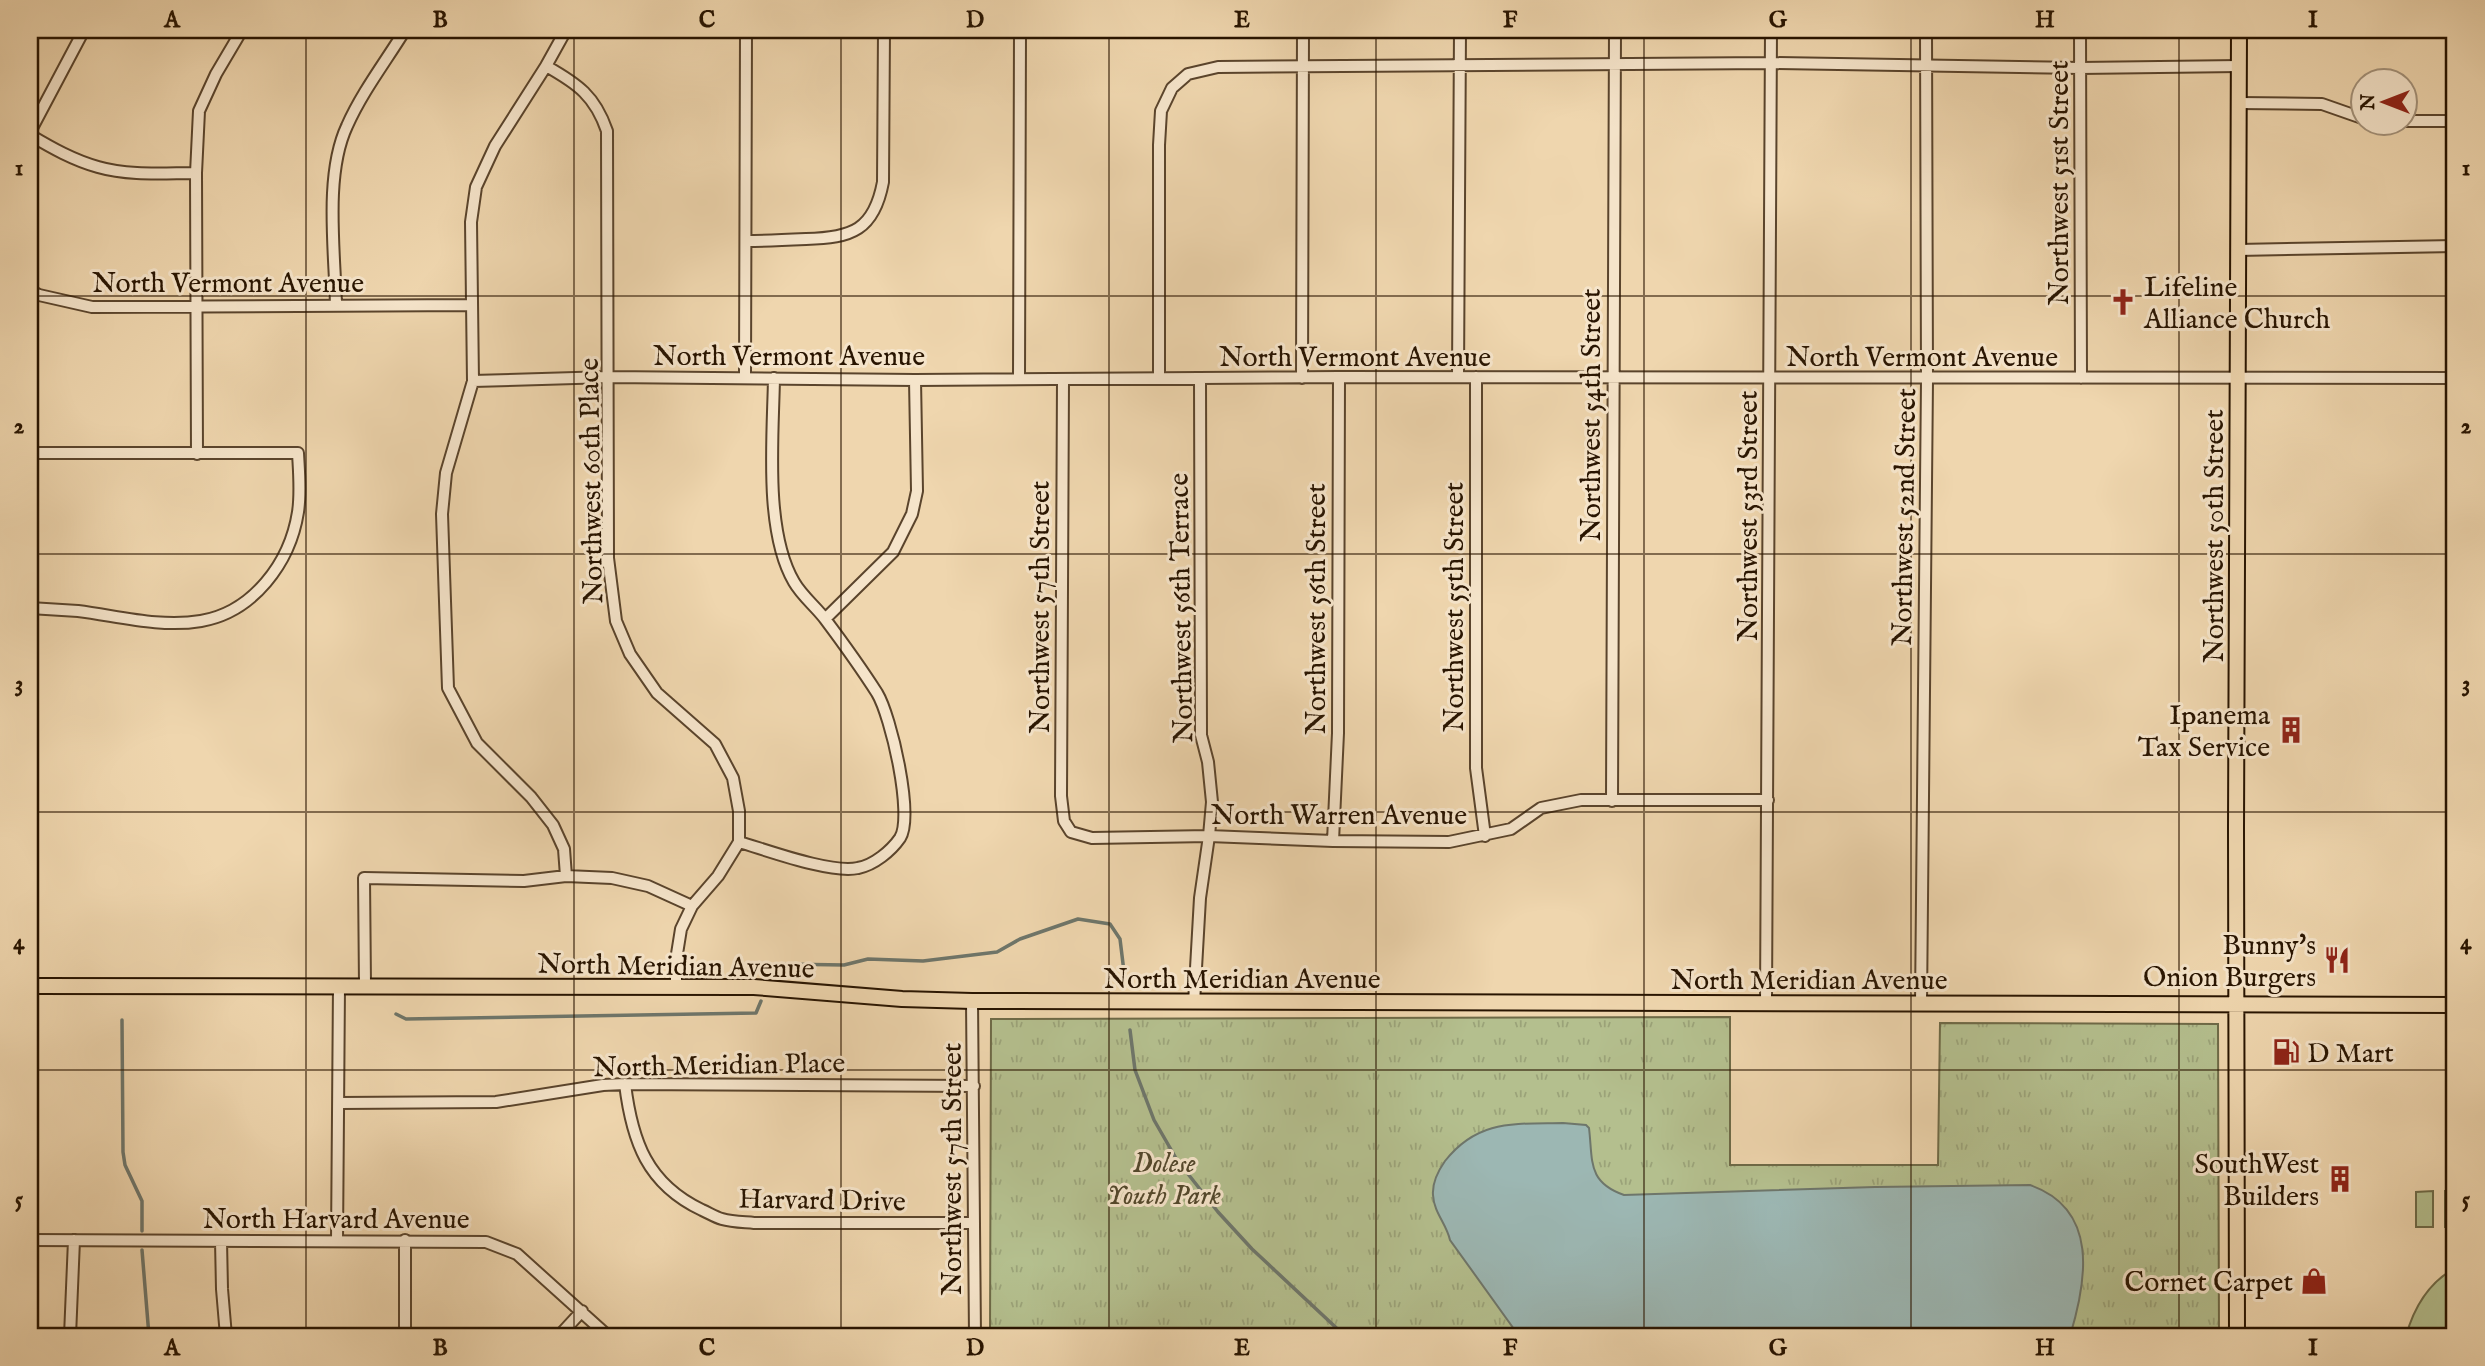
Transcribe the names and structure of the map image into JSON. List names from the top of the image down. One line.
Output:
{"streets":{"main road":["Northwest 50th Street","North Meridian Avenue"],"street":["Northwest 51st Street","North Vermont Avenue","Northwest 54th Street","Northwest 60th Place","Northwest 53rd Street","Northwest 52nd Street","Northwest 57th Street","Northwest 55th Street","Northwest 56th Terrace","Northwest 56th Street","North Warren Avenue","North Meridian Place","Harvard Drive","North Harvard Avenue"]},"crossings":[["Northwest 51st Street","North Vermont Avenue"],["North Vermont Avenue","Northwest 54th Street"],["North Vermont Avenue","Northwest 60th Place"],["North Vermont Avenue","Northwest 53rd Street"],["North Vermont Avenue","Northwest 52nd Street"],["North Vermont Avenue","Northwest 50th Street"],["North Vermont Avenue","Northwest 57th Street"],["North Vermont Avenue","Northwest 55th Street"],["North Vermont Avenue","Northwest 56th Terrace"],["North Vermont Avenue","Northwest 56th Street"],["Northwest 54th Street","North Warren Avenue"],["Northwest 53rd Street","North Warren Avenue"],["Northwest 53rd Street","North Meridian Avenue"],["Northwest 52nd Street","North Meridian Avenue"],["Northwest 50th Street","North Meridian Avenue"],["Northwest 57th Street","North Warren Avenue"],["Northwest 57th Street","North Meridian Avenue"],["Northwest 57th Street","North Meridian Place"],["Northwest 57th Street","Harvard Drive"],["Northwest 55th Street","North Warren Avenue"],["Northwest 56th Terrace","North Warren Avenue"],["Northwest 56th Terrace","North Meridian Avenue"],["Northwest 56th Street","North Warren Avenue"],["North Meridian Place","Harvard Drive"]],"parks":["Dolese Youth Park"],"places":{"church":["Lifeline Alliance Church"],"building":["Ipanema Tax Service","SouthWest Builders"],"restaurant":["Bunny's Onion Burgers"],"fuel station":["D Mart"],"shop":["Cornet Carpet"]},"north":"left","grid":{"columns":["A","B","C","D","E","F","G","H","I"],"rows":["1","2","3","4","5"]}}
